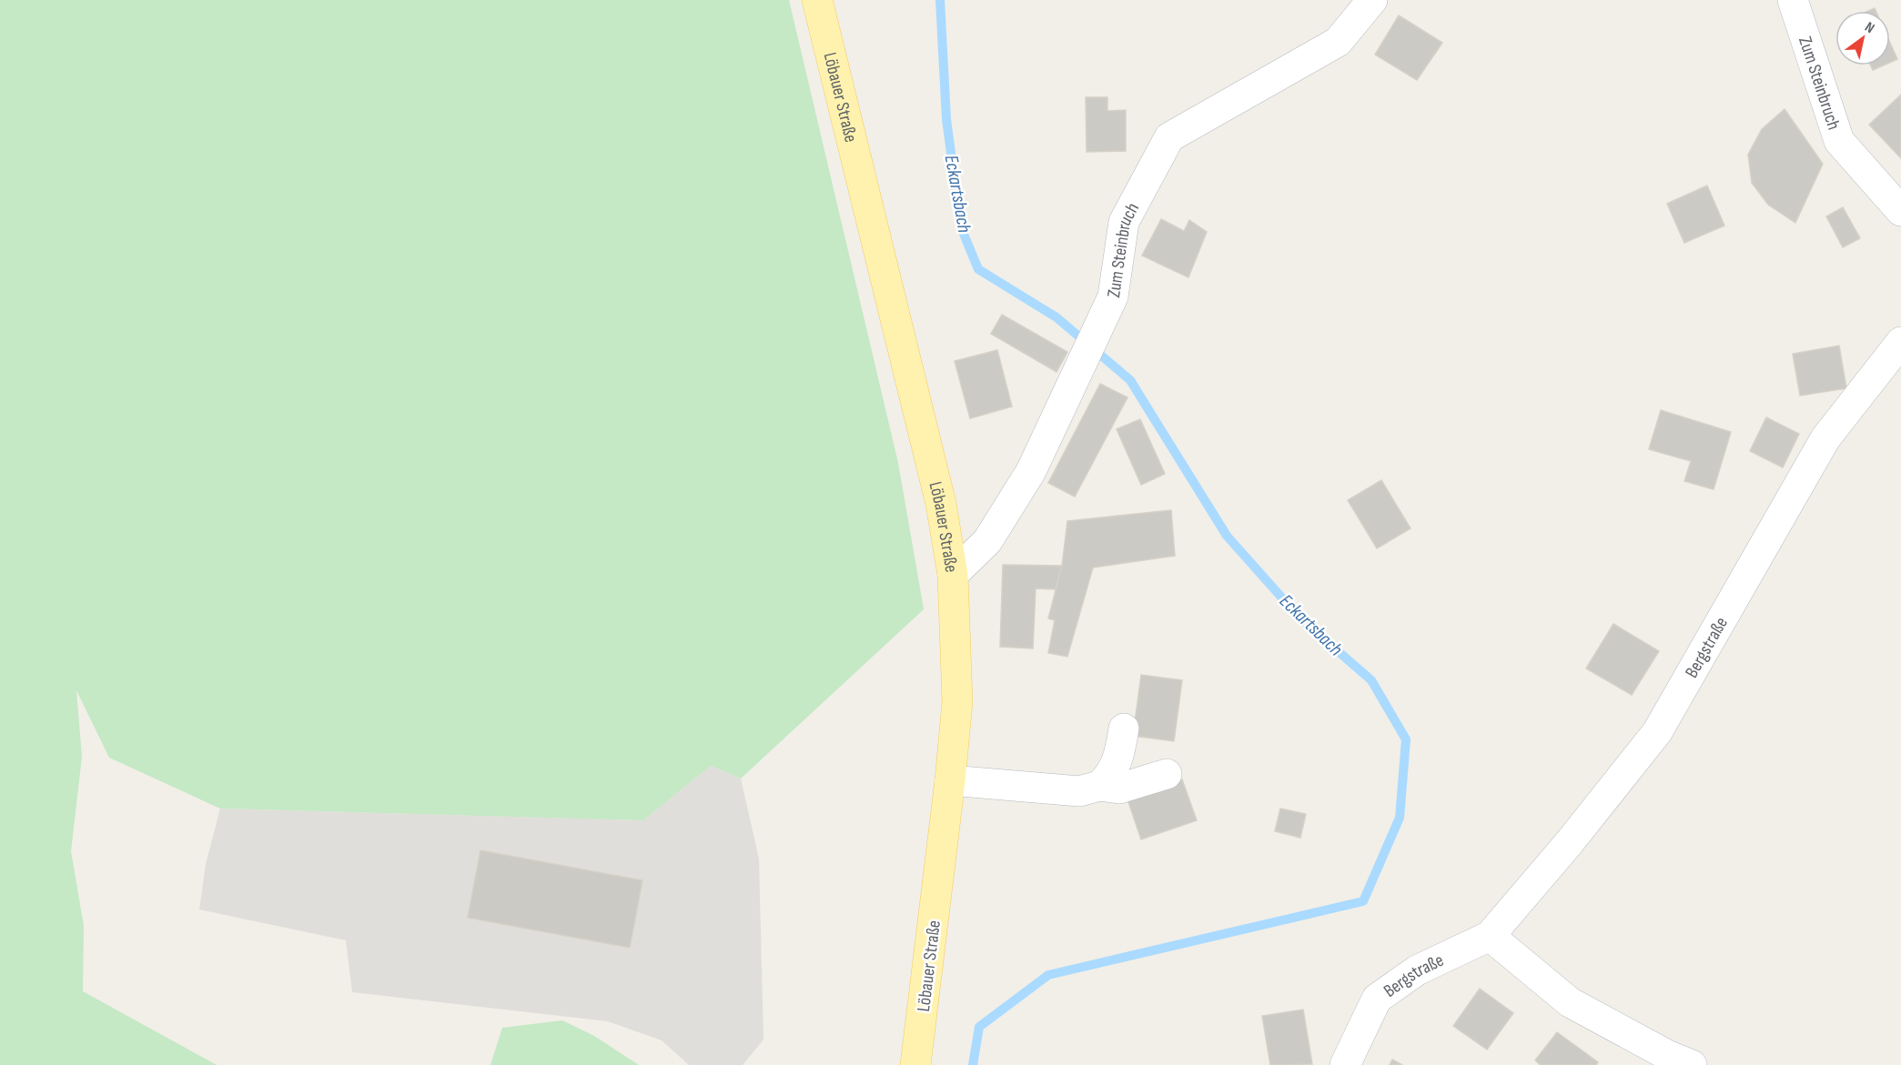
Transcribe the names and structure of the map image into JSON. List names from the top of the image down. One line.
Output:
{"streets":{"main road":["Löbauer Straße"],"street":["Zum Steinbruch","Bergstraße"]},"crossings":[["Zum Steinbruch","Löbauer Straße"]],"water":["Eckartsbach"],"north":"top right"}
